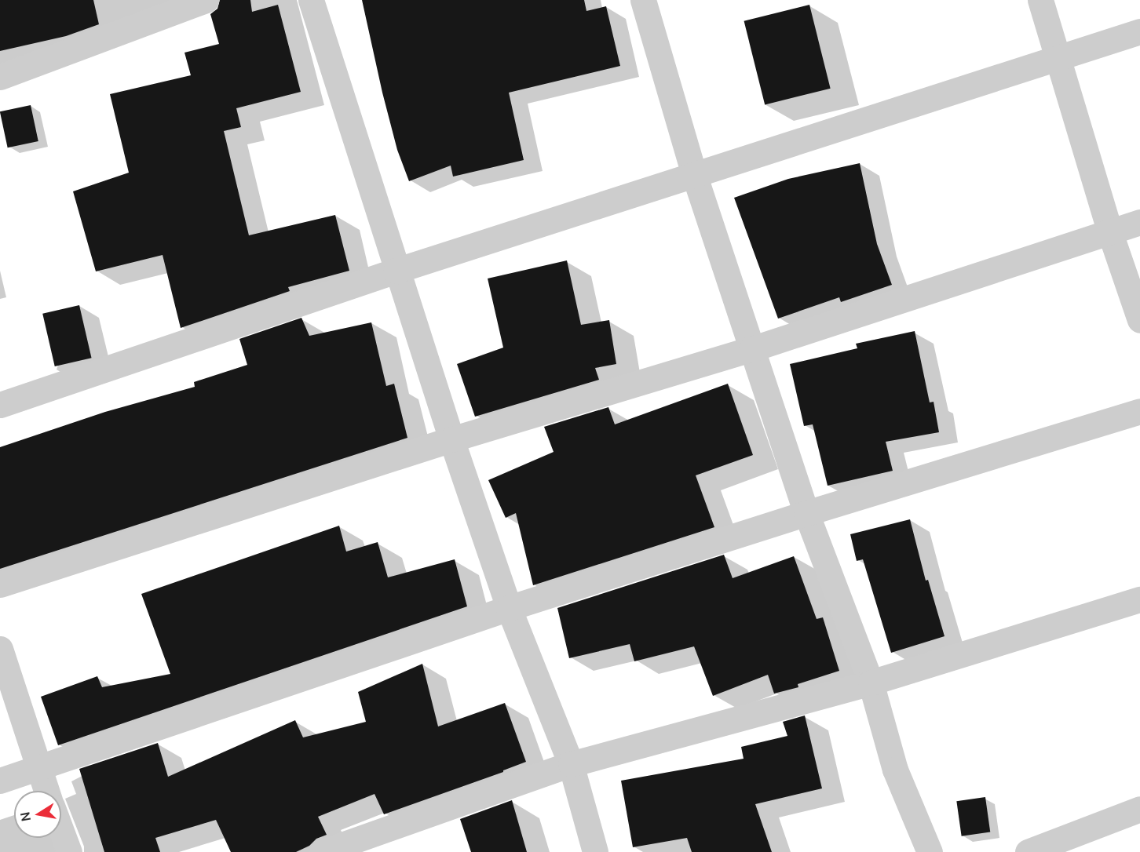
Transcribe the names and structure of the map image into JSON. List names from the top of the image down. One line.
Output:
{"north":"left"}
